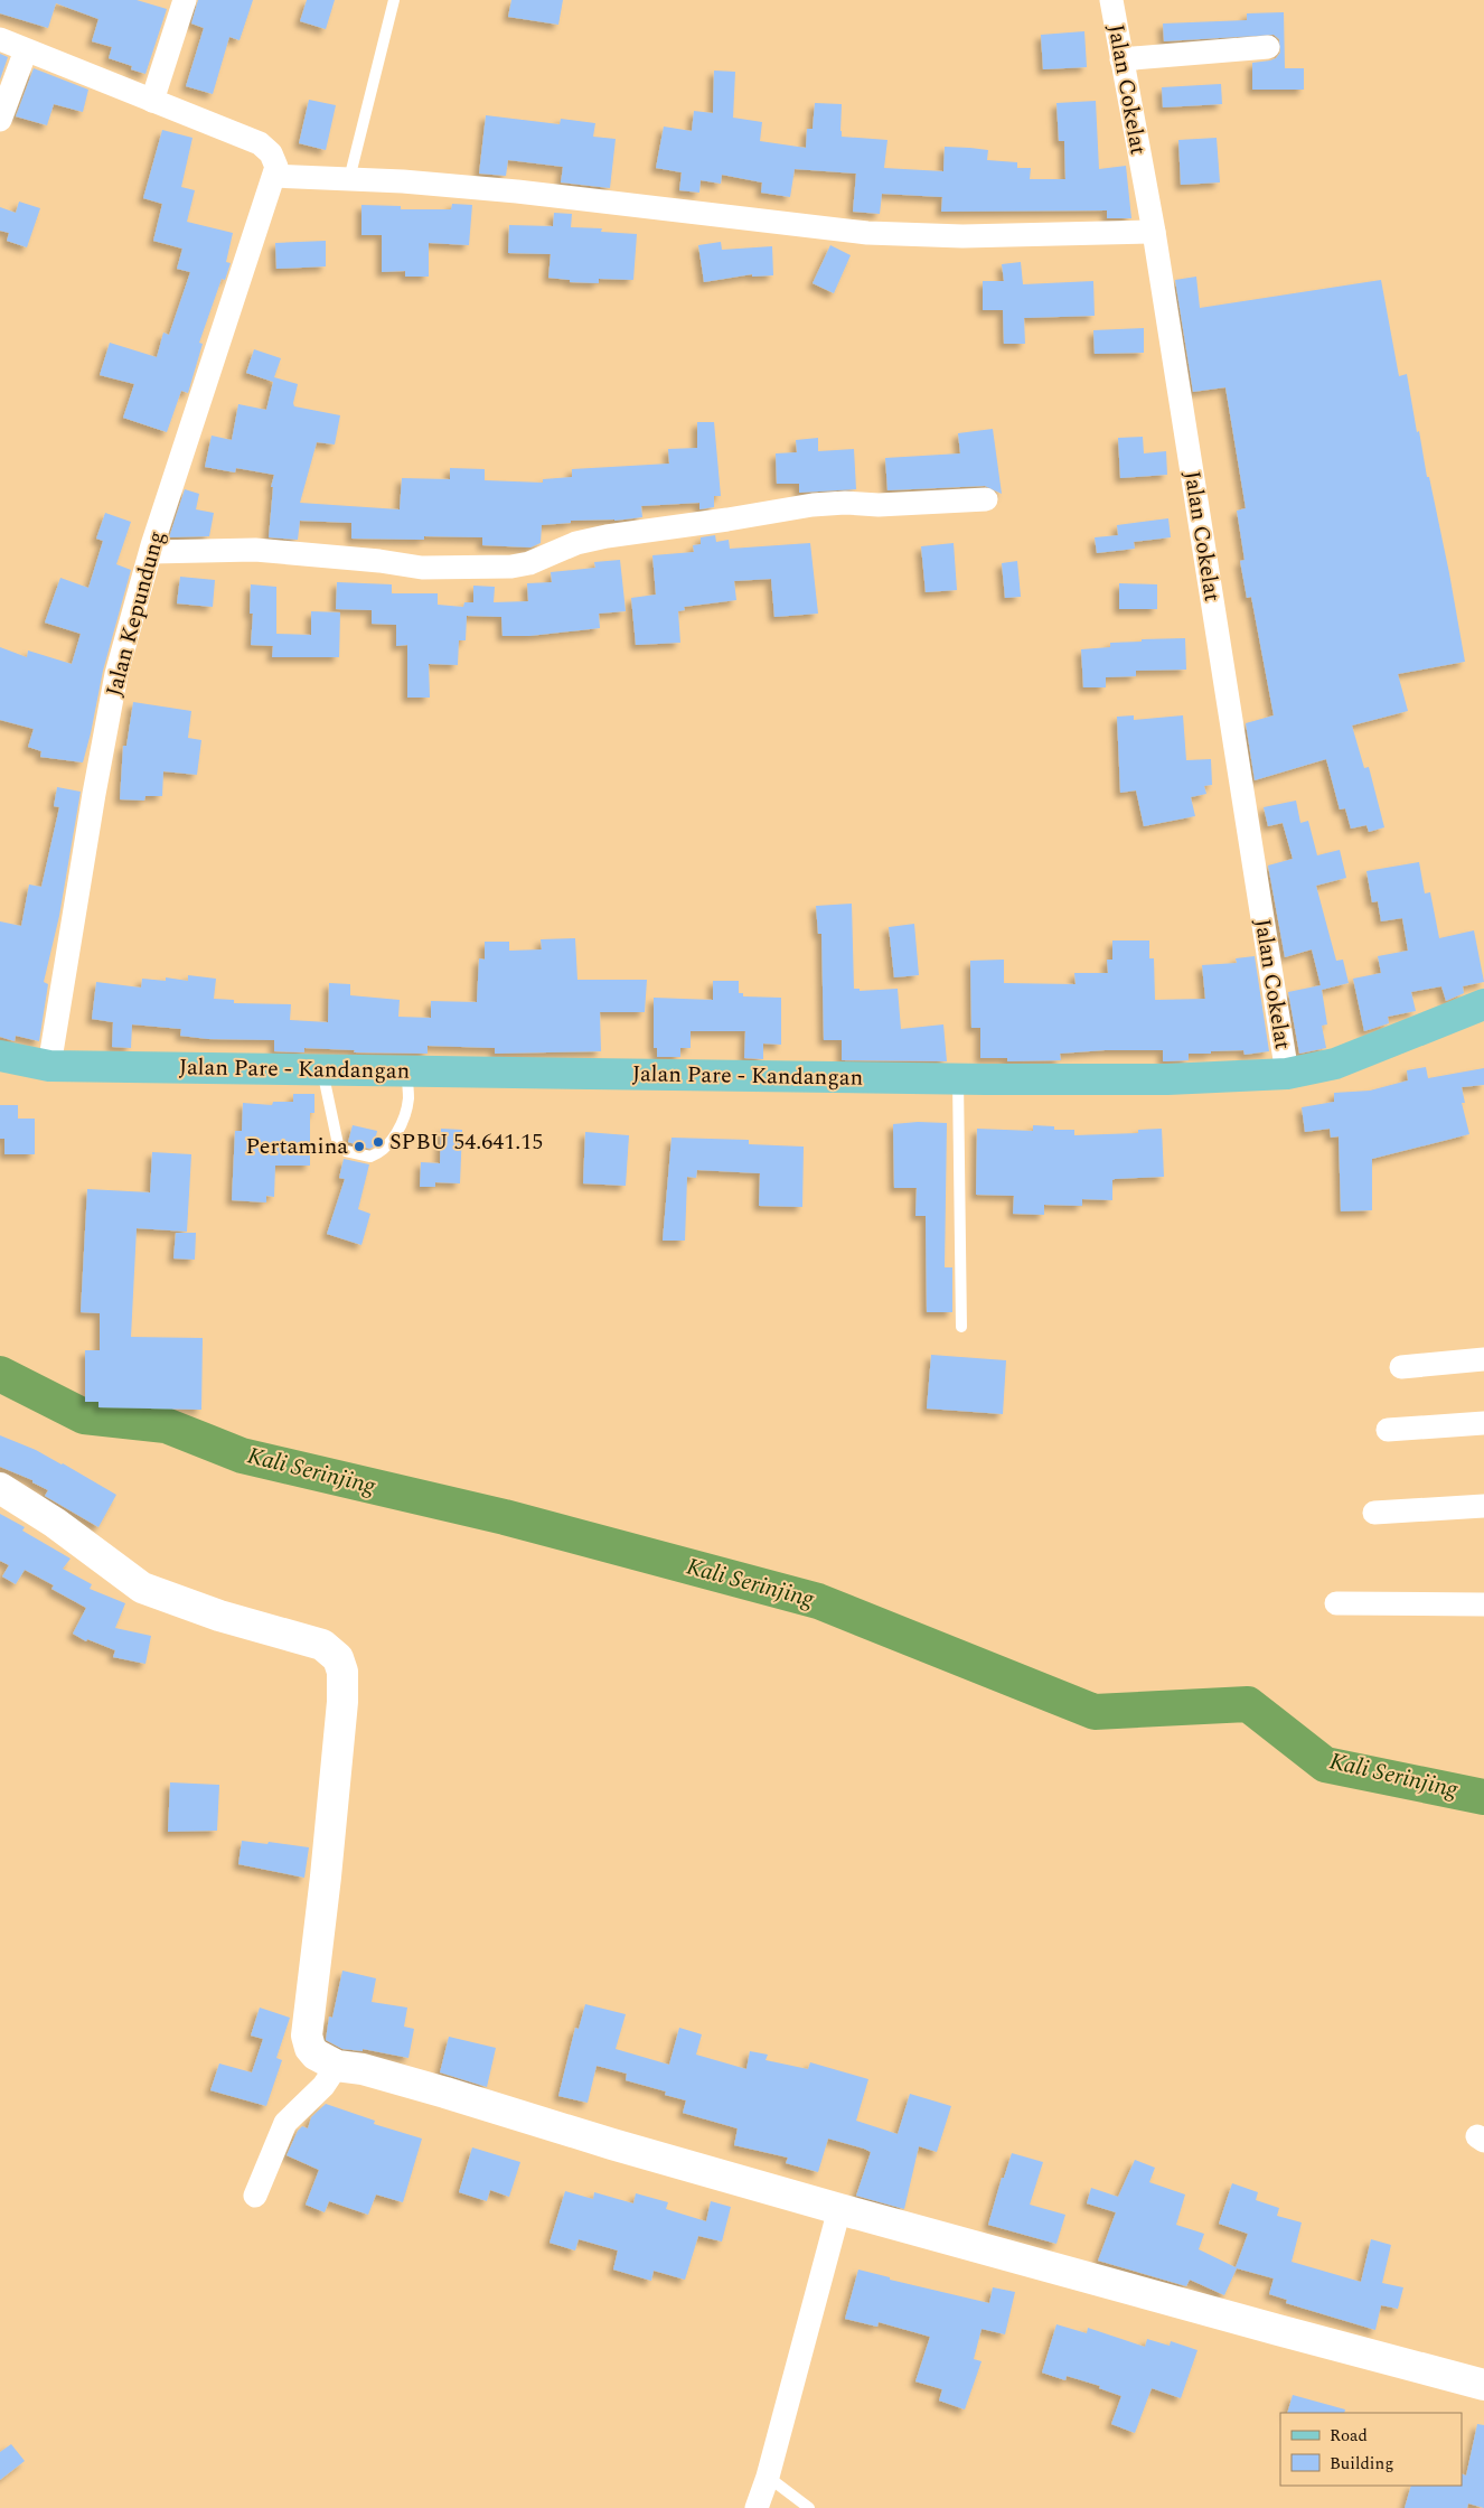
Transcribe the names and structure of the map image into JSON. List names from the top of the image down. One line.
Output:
{"streets":{"main road":["Jalan Pare - Kandangan"],"street":["Jalan Cokelat","Jalan Kepundung"]},"crossings":[["Jalan Cokelat","Jalan Pare - Kandangan"],["Jalan Kepundung","Jalan Pare - Kandangan"]],"water":["Kali Serinjing"],"places":["SPBU 54.641.15","Pertamina"],"legend":["Road","Building"]}
